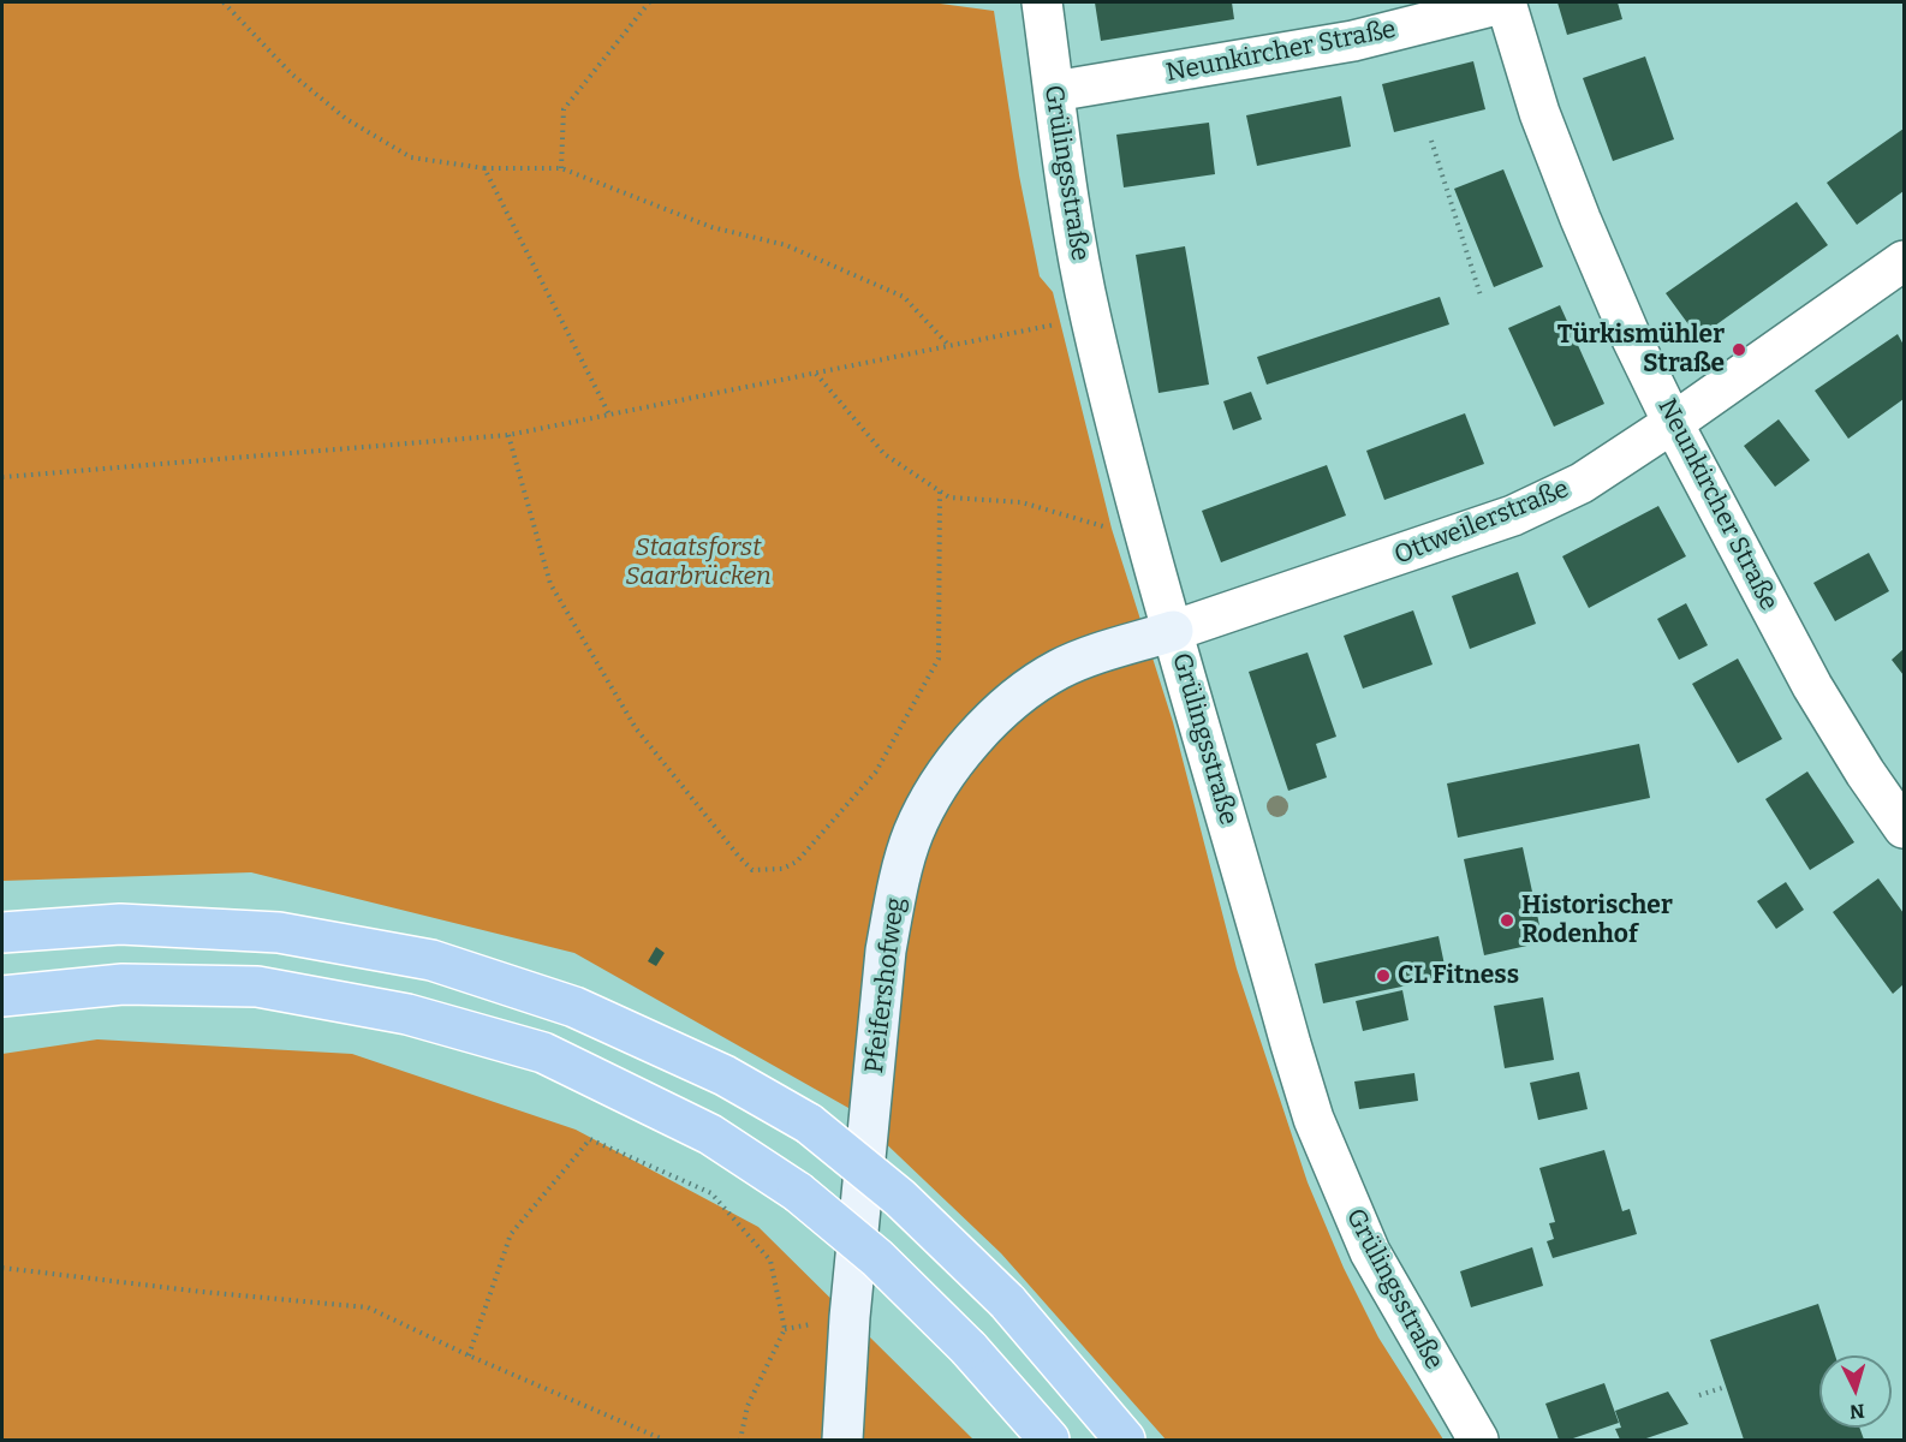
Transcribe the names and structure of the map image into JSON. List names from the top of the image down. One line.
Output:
{"streets":{"street":["Neunkircher Straße","Grülingsstraße","Ottweilerstraße","Pfeifershofweg"]},"crossings":[["Neunkircher Straße","Grülingsstraße"],["Neunkircher Straße","Ottweilerstraße"],["Grülingsstraße","Ottweilerstraße"],["Grülingsstraße","Pfeifershofweg"],["Ottweilerstraße","Pfeifershofweg"]],"parks":["Staatsforst Saarbrücken"],"places":["Türkismühler Straße","Historischer Rodenhof","CL Fitness"],"north":"bottom"}
